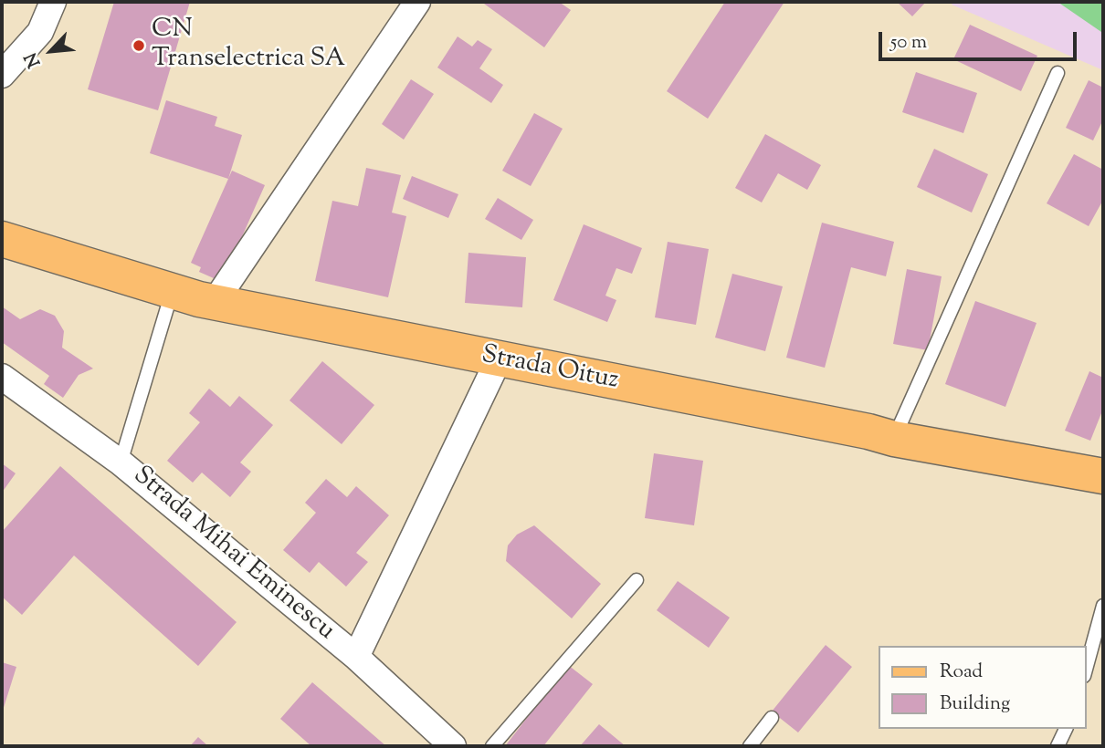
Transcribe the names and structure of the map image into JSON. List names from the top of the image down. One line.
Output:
{"streets":{"main road":["Strada Oituz"],"street":["Strada Mihai Eminescu"]},"places":["CN Transelectrica SA"],"legend":["Road","Building"],"scale_bar":"50 m","north":"bottom left"}
